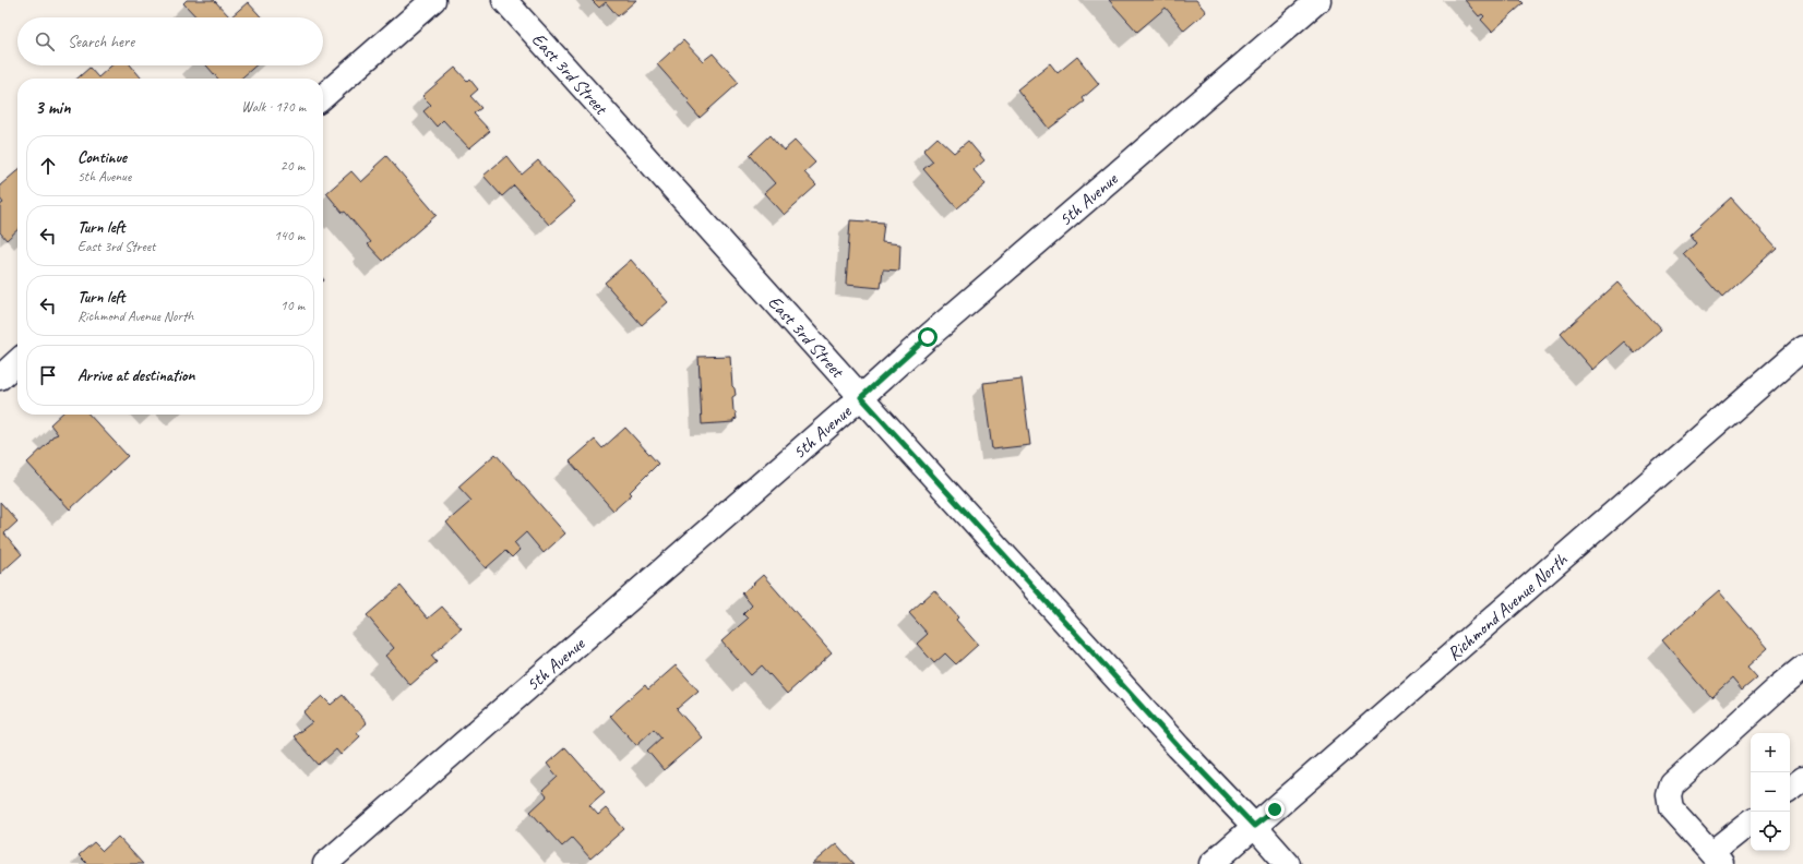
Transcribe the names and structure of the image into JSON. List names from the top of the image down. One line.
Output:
{"streets":{"street":["East 3rd Street","5th Avenue","Richmond Avenue North"]},"crossings":[["East 3rd Street","5th Avenue"],["East 3rd Street","Richmond Avenue North"]],"page":{"search":"Search here","heading":["3 min","Walk · 170 m"],"list":[["Continue","5th Avenue","20 m"],["Turn left","East 3rd Street","140 m"],["Turn left","Richmond Avenue North","10 m"],"Arrive at destination"],"map_buttons":["+","−"]}}
